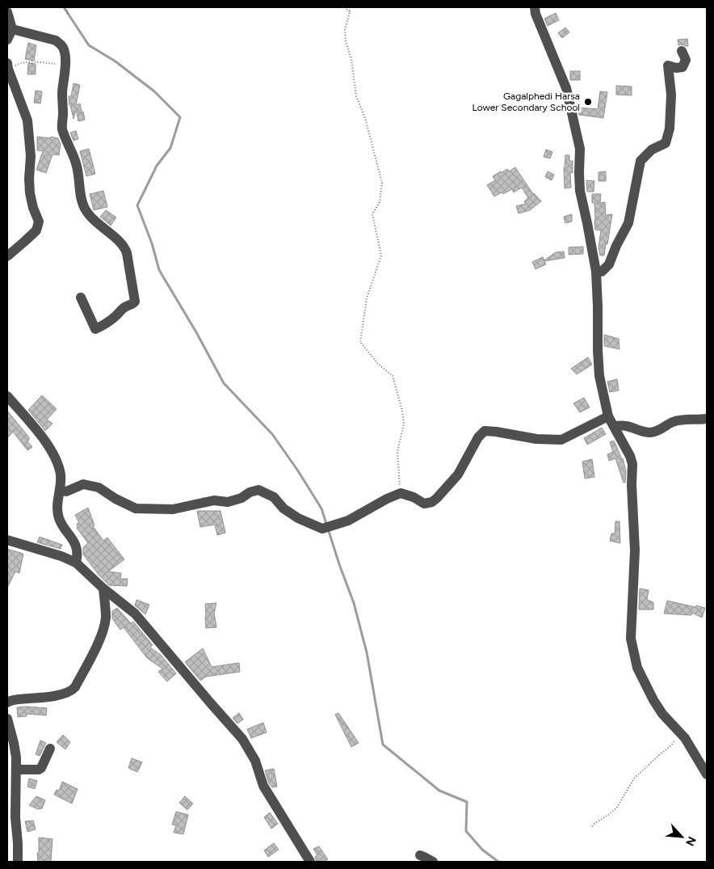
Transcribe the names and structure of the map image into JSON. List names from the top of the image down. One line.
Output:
{"places":["Gagalphedi Harsa Lower Secondary School"],"north":"bottom right"}
